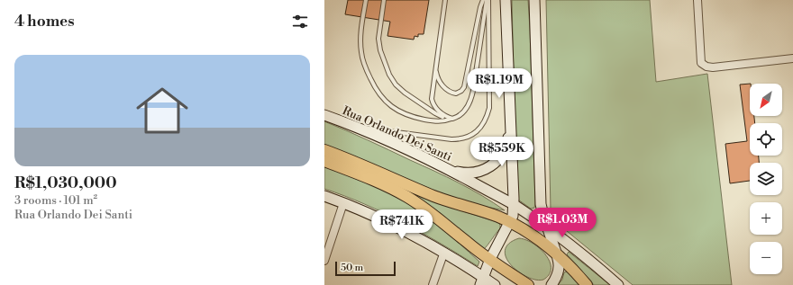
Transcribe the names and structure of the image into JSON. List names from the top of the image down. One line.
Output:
{"streets":{"main road":["Rua Orlando Dei Santi"]},"scale_bar":"50 m","north":"bottom left","page":{"heading":"4 homes","list":[{"name":"R$1,030,000","note":"3 rooms · 101 m² · Rua Orlando Dei Santi"}],"price":["R$1.19M","R$559K","R$1.03M","R$741K"],"map_buttons":["+","−"],"scale":"50 m"}}
